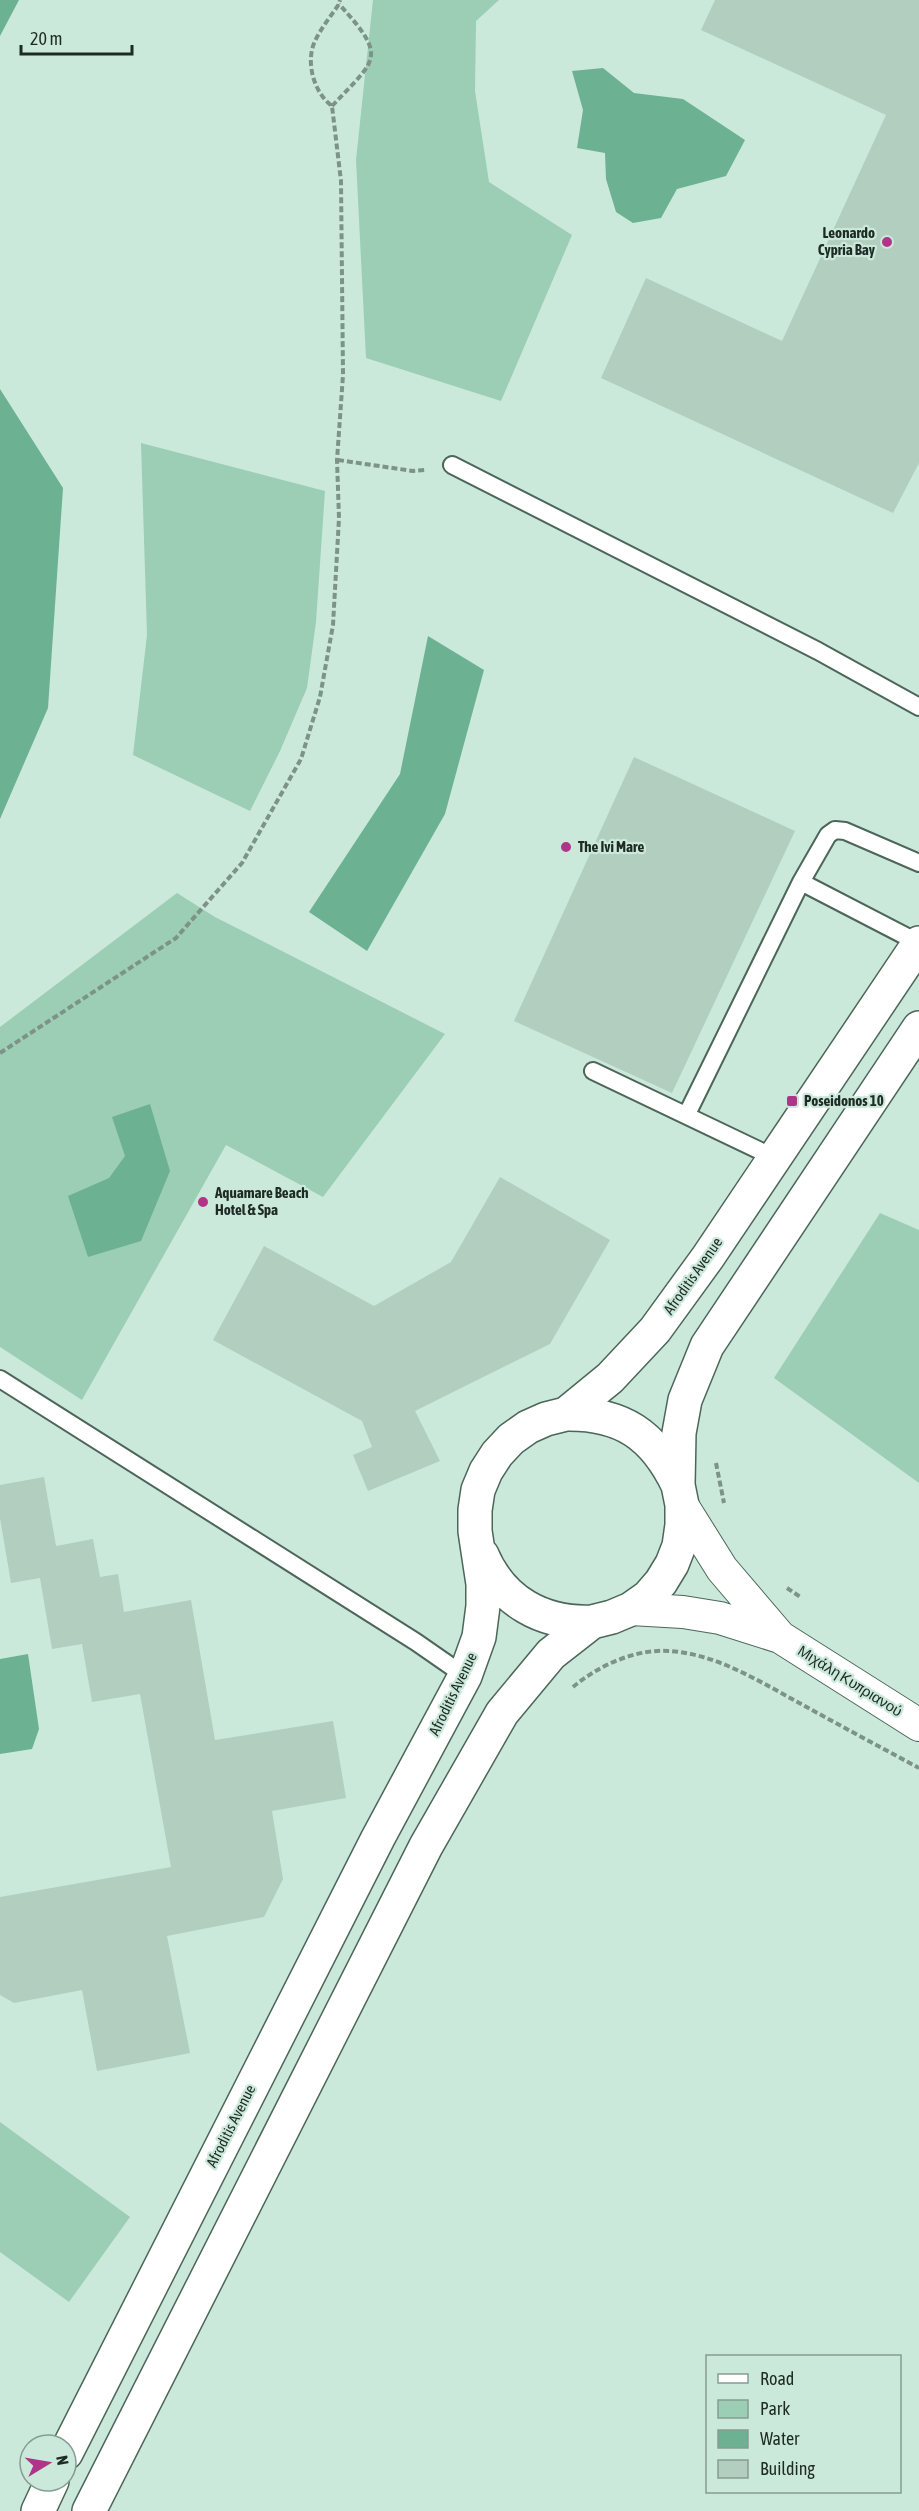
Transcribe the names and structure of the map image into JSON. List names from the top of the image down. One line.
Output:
{"streets":{"main road":["Afroditis Avenue"],"street":["Μιχάλη Κυπριανού"]},"crossings":[["Afroditis Avenue","Μιχάλη Κυπριανού"]],"places":{"other":["Leonardo Cypria Bay","The Ivi Mare","Aquamare Beach Hotel & Spa"],"transit":["Poseidonos 10"]},"legend":["Road","Park","Water","Building"],"scale_bar":"20 m","north":"right"}
